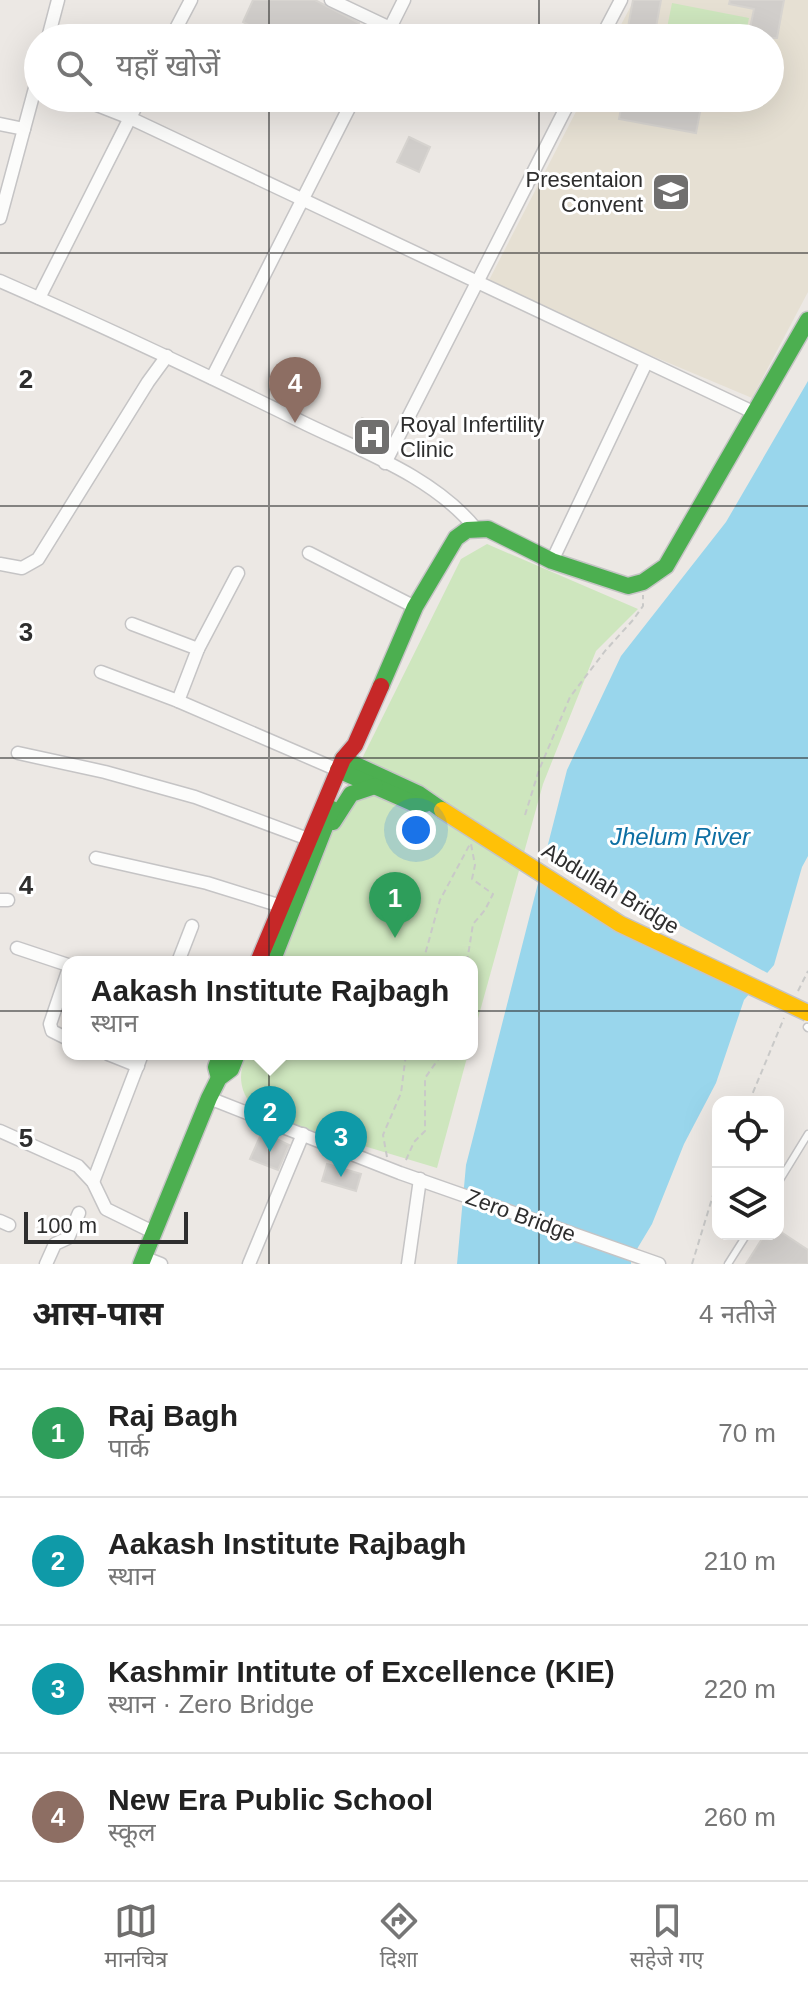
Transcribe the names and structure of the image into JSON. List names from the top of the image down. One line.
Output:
{"streets":{"main road":["Abdullah Bridge"],"street":["Zero Bridge"]},"water":["Jhelum River"],"places":{"school or university":["Presentaion Convent"],"hospital":["Royal Infertility Clinic"]},"scale_bar":"100 m","page":{"search":"यहाँ खोजें","pins":["4","1","2","3"],"popup":["Aakash Institute Rajbagh","स्थान"],"scale":"100 m","heading":["आस-पास","4 नतीजे"],"list":[{"mark":"1","name":"Raj Bagh","note":"पार्क","value":"70 m"},{"mark":"2","name":"Aakash Institute Rajbagh","note":"स्थान","value":"210 m"},{"mark":"3","name":"Kashmir Intitute of Excellence (KIE)","note":"स्थान · Zero Bridge","value":"220 m"},{"mark":"4","name":"New Era Public School","note":"स्कूल","value":"260 m"}],"nav":["मानचित्र","दिशा","सहेजे गए"]},"grid":{"rows":["2","3","4","5"]}}
